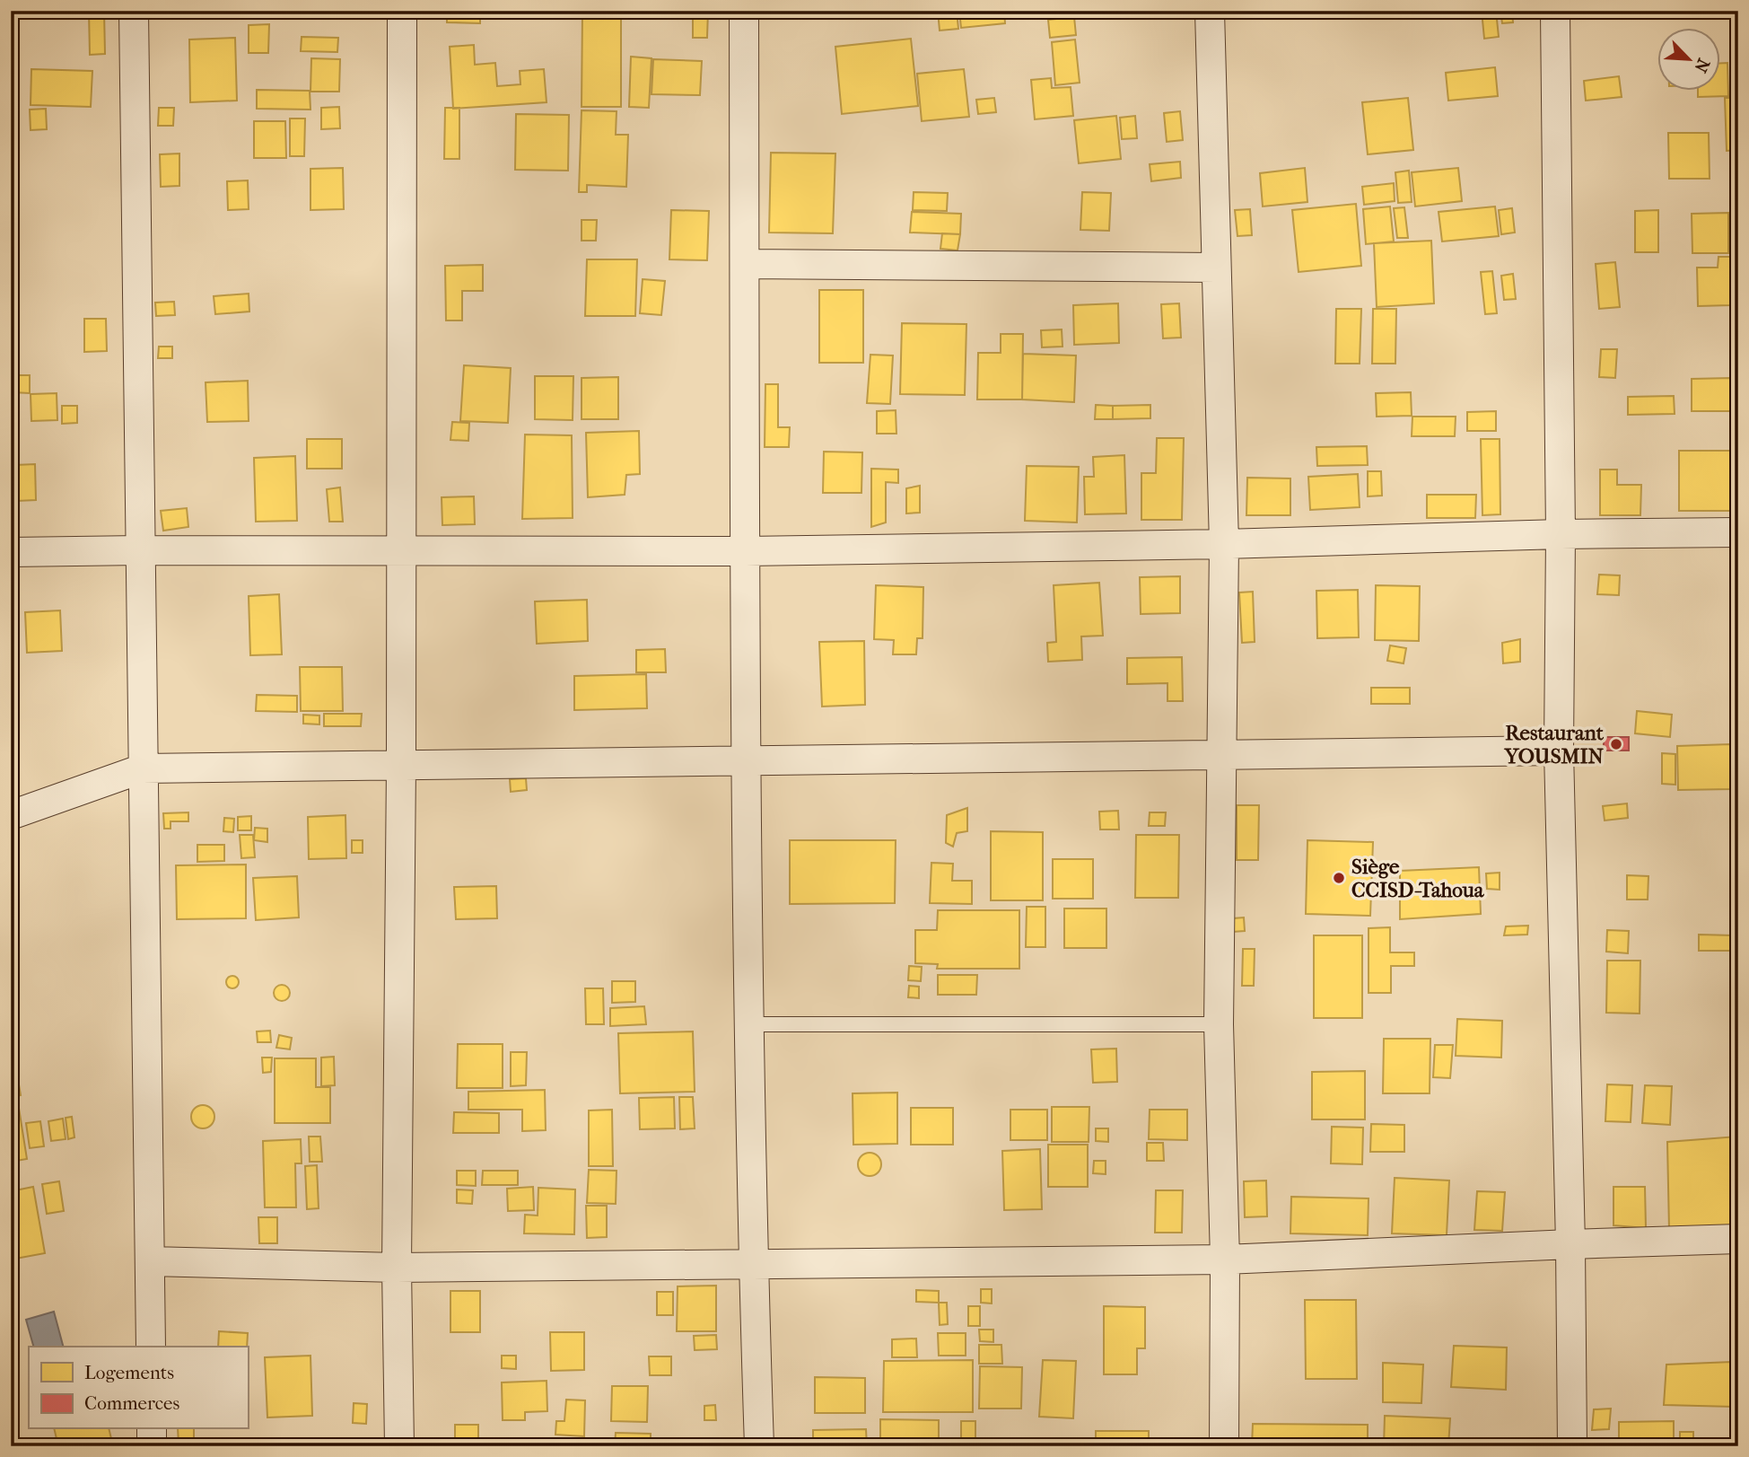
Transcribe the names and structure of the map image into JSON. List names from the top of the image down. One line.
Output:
{"places":["Restaurant YOUSMIN","Siège CCISD-Tahoua"],"legend":["Logements","Commerces"],"north":"bottom right"}
